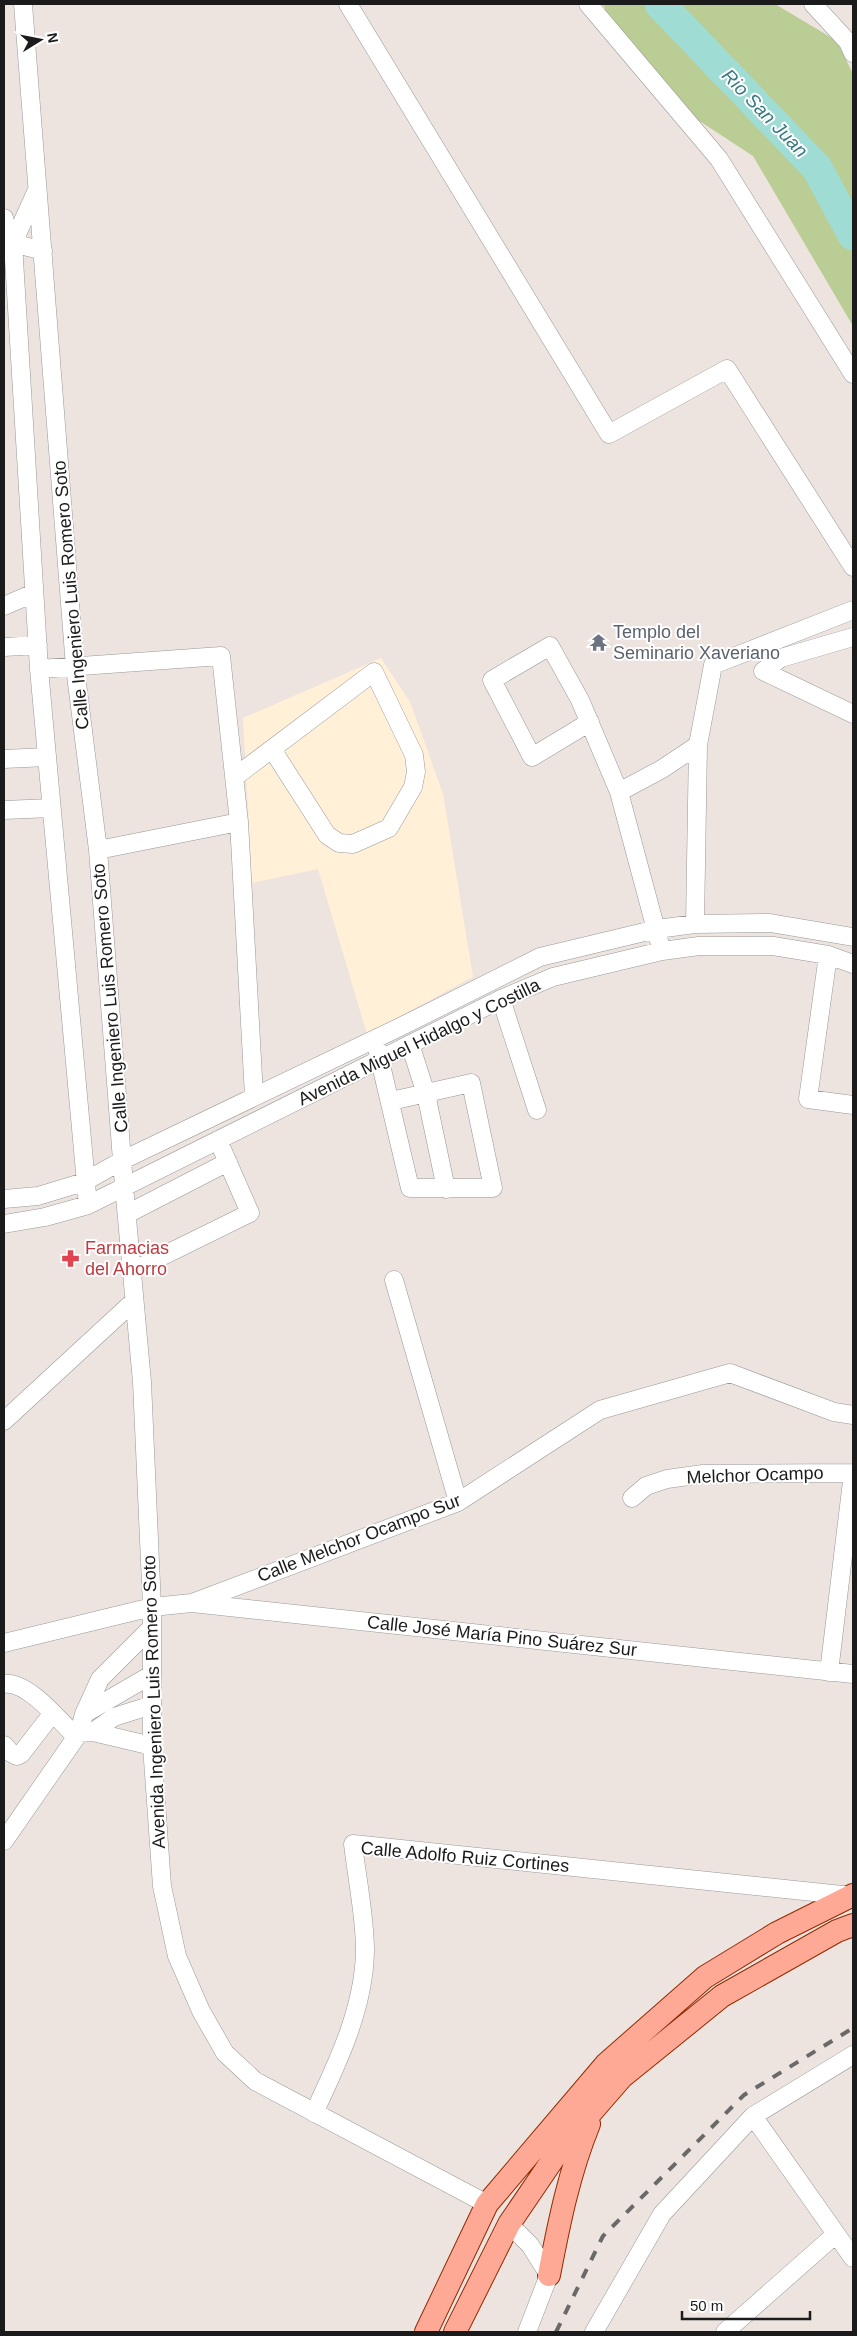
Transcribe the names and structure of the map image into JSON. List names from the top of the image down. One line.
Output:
{"streets":{"street":["Calle Ingeniero Luis Romero Soto","Avenida Miguel Hidalgo y Costilla","Melchor Ocampo","Calle Melchor Ocampo Sur","Calle José María Pino Suárez Sur","Avenida Ingeniero Luis Romero Soto","Calle Adolfo Ruiz Cortines"]},"crossings":[["Calle Ingeniero Luis Romero Soto","Avenida Miguel Hidalgo y Costilla"],["Calle Ingeniero Luis Romero Soto","Avenida Ingeniero Luis Romero Soto"],["Avenida Miguel Hidalgo y Costilla","Avenida Ingeniero Luis Romero Soto"],["Calle Melchor Ocampo Sur","Calle José María Pino Suárez Sur"],["Calle José María Pino Suárez Sur","Avenida Ingeniero Luis Romero Soto"],["Avenida Ingeniero Luis Romero Soto","Calle Adolfo Ruiz Cortines"]],"water":["Rio San Juan"],"places":{"temple":["Templo del Seminario Xaveriano"],"pharmacy":["Farmacias del Ahorro"]},"scale_bar":"50 m","north":"right"}
